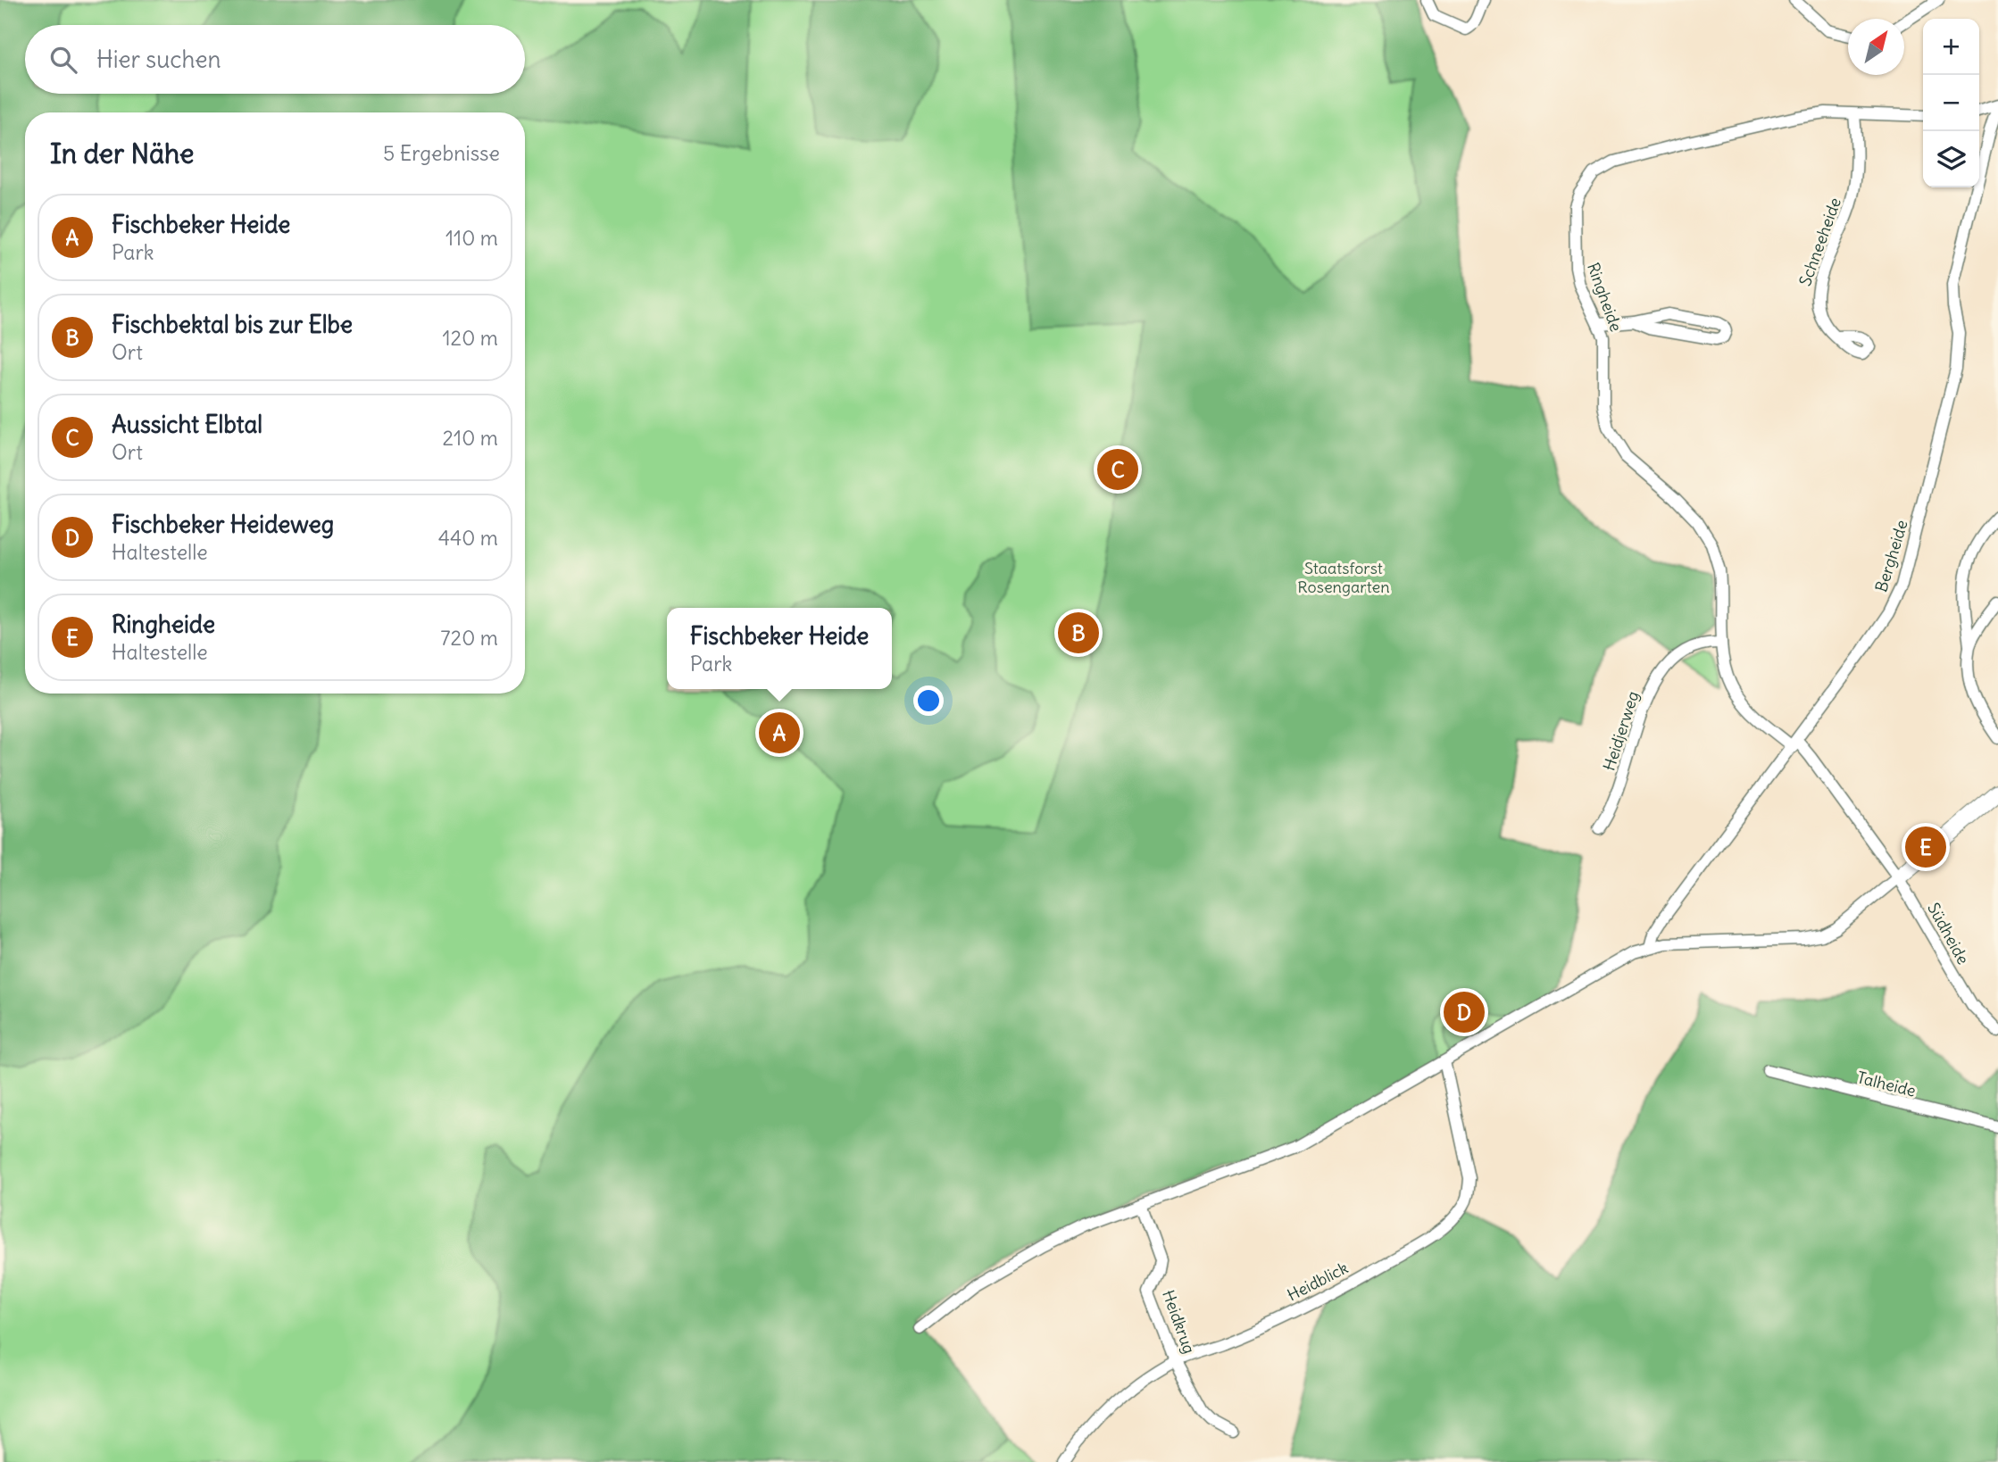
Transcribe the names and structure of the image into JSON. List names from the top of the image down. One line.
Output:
{"streets":{"street":["Schneeheide","Ringheide","Bergheide","Heidjerweg","Südheide","Talheide","Heidblick","Heidkrug"]},"crossings":[["Schneeheide","Ringheide"],["Ringheide","Bergheide"],["Ringheide","Heidjerweg"],["Ringheide","Südheide"],["Heidblick","Heidkrug"]],"parks":["Staatsforst Rosengarten"],"north":"top right","page":{"map_buttons":["+","−"],"search":"Hier suchen","heading":["In der Nähe","5 Ergebnisse"],"list":[{"mark":"A","name":"Fischbeker Heide","note":"Park","value":"110 m"},{"mark":"B","name":"Fischbektal bis zur Elbe","note":"Ort","value":"120 m"},{"mark":"C","name":"Aussicht Elbtal","note":"Ort","value":"210 m"},{"mark":"D","name":"Fischbeker Heideweg","note":"Haltestelle","value":"440 m"},{"mark":"E","name":"Ringheide","note":"Haltestelle","value":"720 m"}],"pins":["C","B","A","E","D"],"popup":["Fischbeker Heide","Park"]}}
